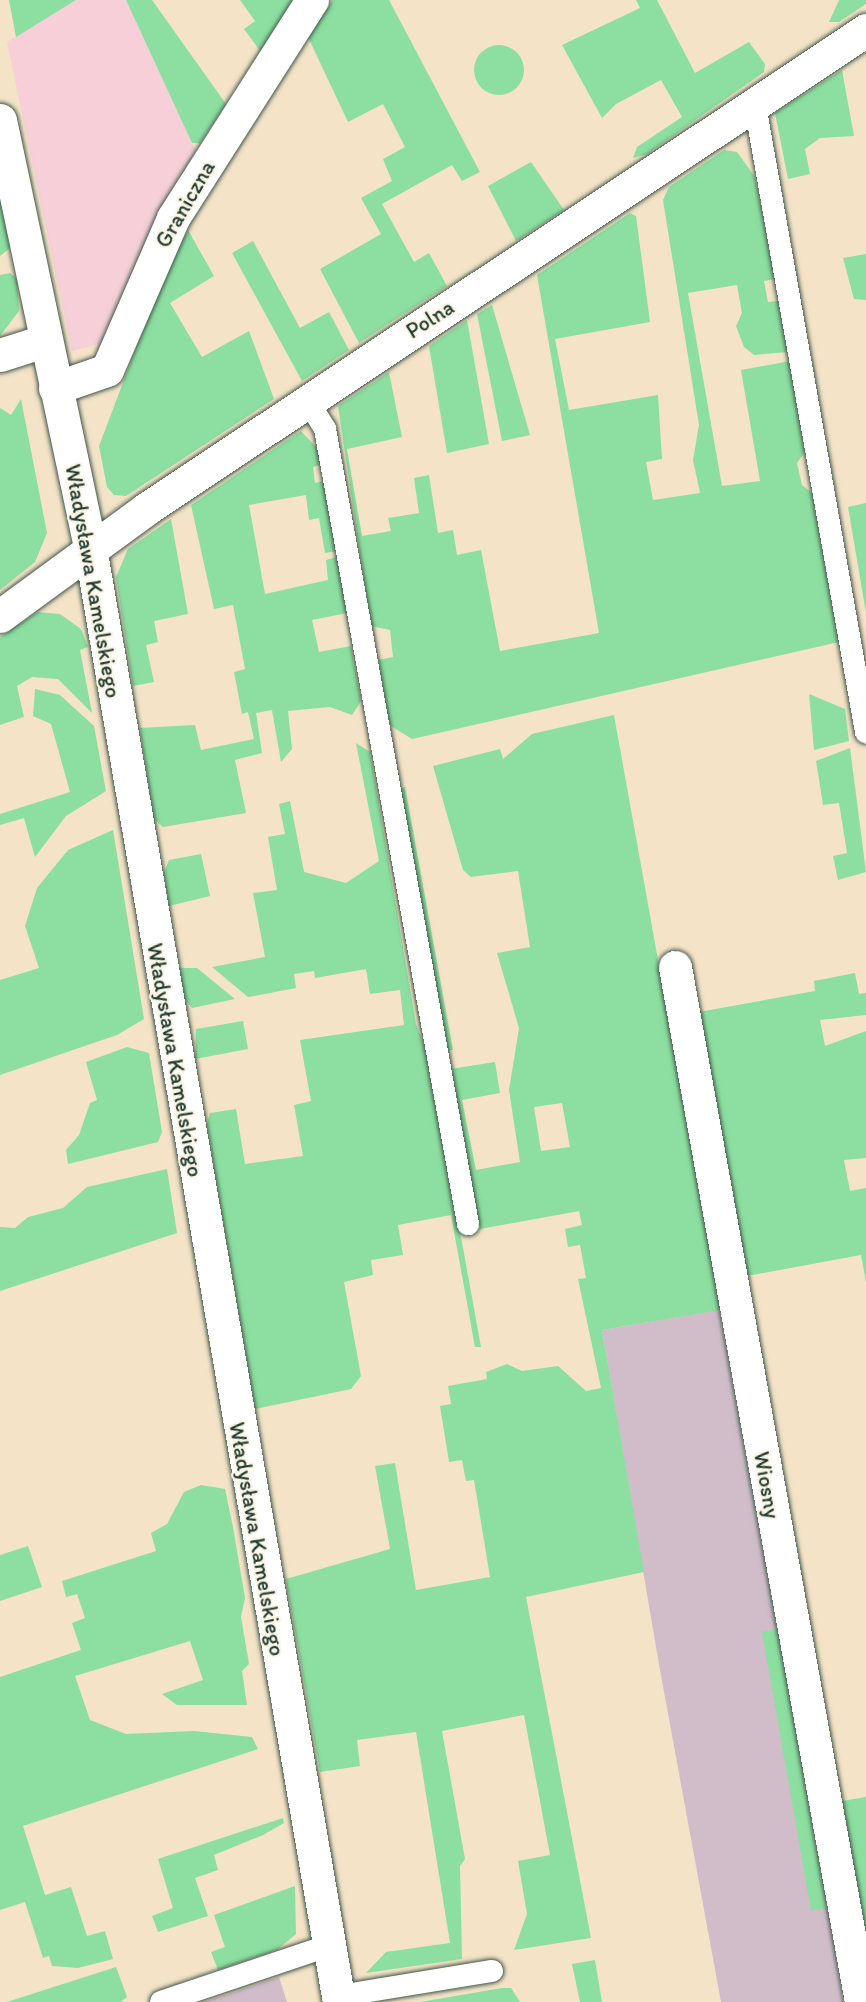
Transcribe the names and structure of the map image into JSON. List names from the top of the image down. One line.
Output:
{"streets":{"street":["Graniczna","Polna","Władysława Kamelskiego","Wiosny"]},"crossings":[["Graniczna","Władysława Kamelskiego"],["Polna","Władysława Kamelskiego"]]}
